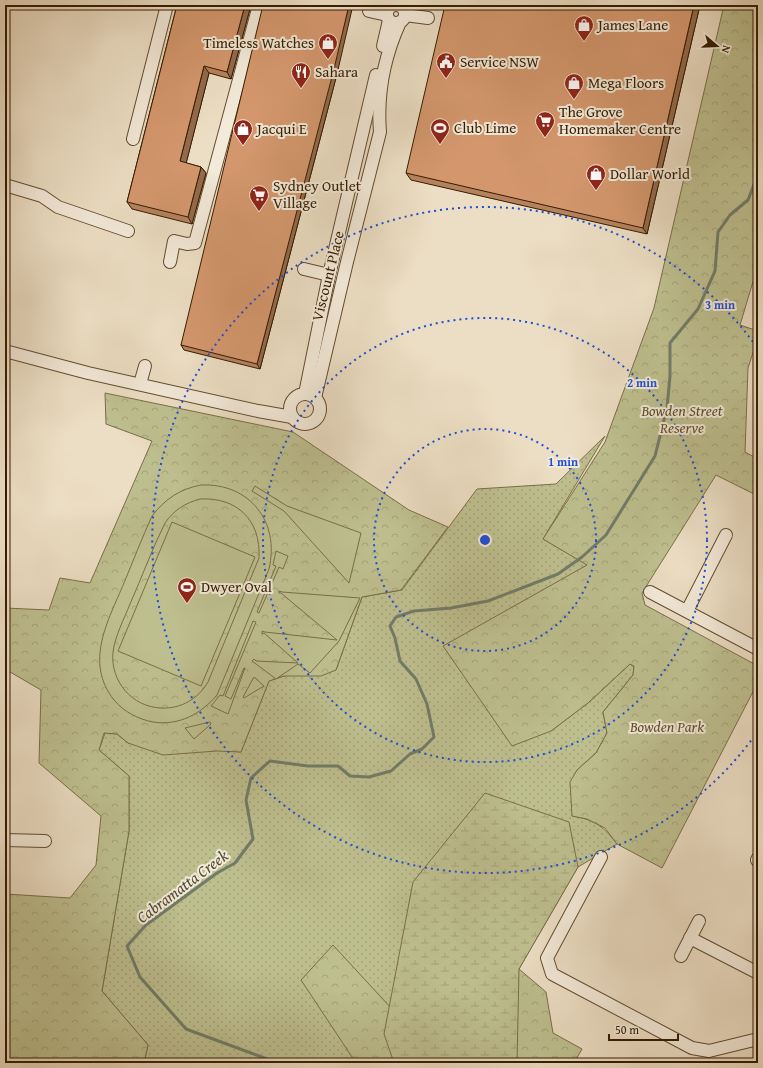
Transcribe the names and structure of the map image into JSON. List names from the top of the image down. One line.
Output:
{"streets":{"street":["Viscount Place"]},"water":["Cabramatta Creek"],"parks":["Bowden Street Reserve","Bowden Park"],"places":{"shop":["James Lane","Timeless Watches","Mega Floors","Jacqui E","Dollar World"],"public building":["Service NSW"],"restaurant":["Sahara"],"supermarket":["The Grove Homemaker Centre","Sydney Outlet Village"],"sports":["Club Lime","Dwyer Oval"]},"scale_bar":"50 m","north":"right","rings":["3 min","2 min","1 min"]}
